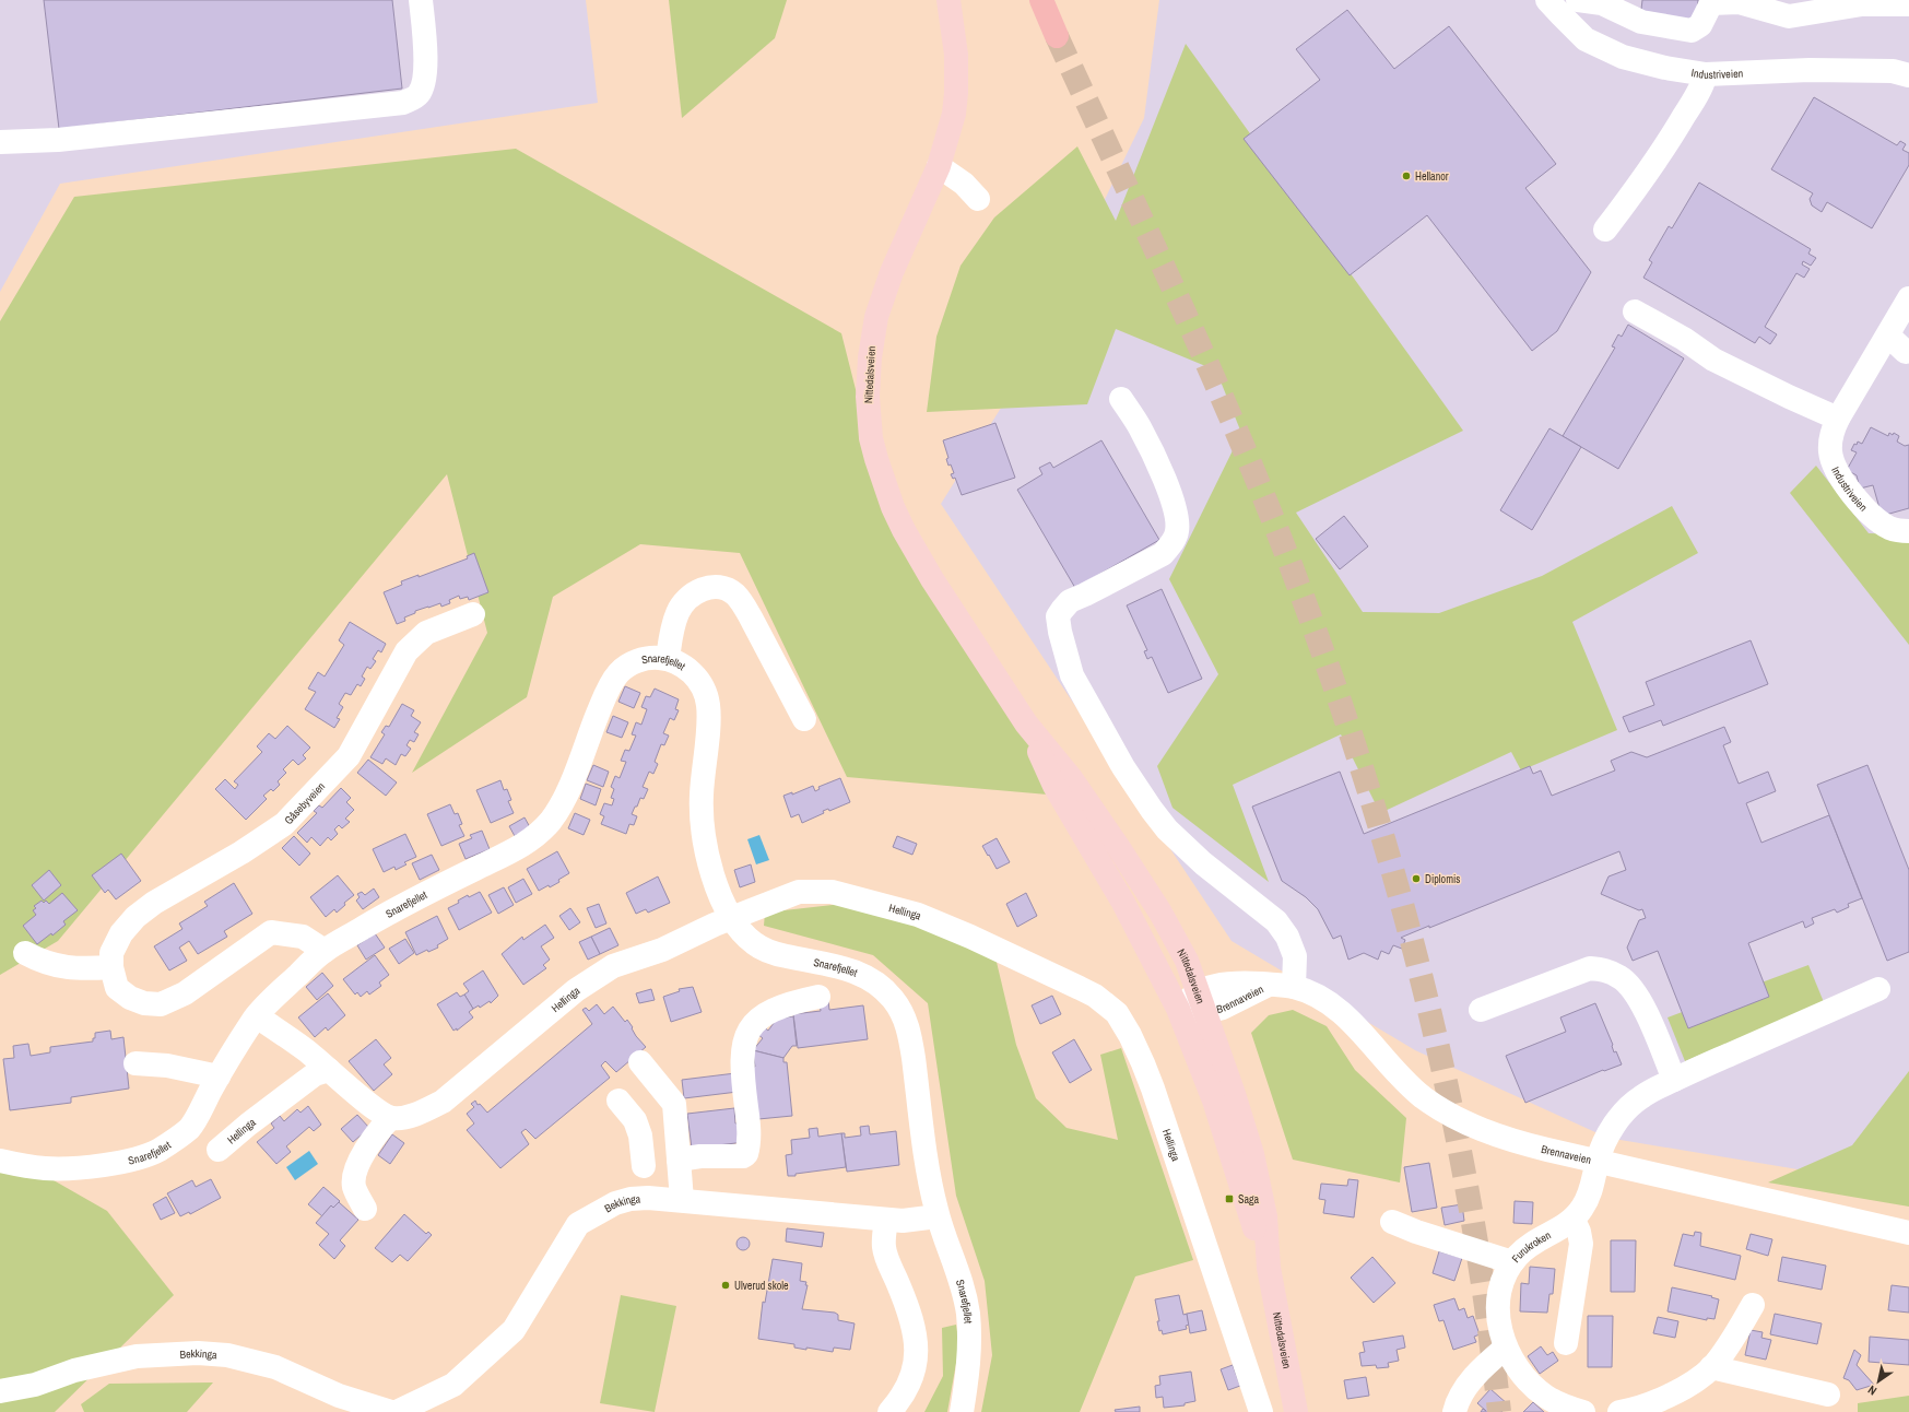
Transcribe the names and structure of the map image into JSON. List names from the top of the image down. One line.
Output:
{"streets":{"main road":["Nittedalsveien"],"street":["Industriveien","Snarefjellet","Gåsebyveien","Hellinga","Brennaveien","Bekkinga","Furukroken"]},"crossings":[["Nittedalsveien","Brennaveien"],["Snarefjellet","Gåsebyveien"],["Snarefjellet","Hellinga"],["Snarefjellet","Bekkinga"],["Brennaveien","Furukroken"]],"places":{"other":["Hellanor","Diplomis","Ulverud skole"],"transit":["Saga"]},"north":"bottom left"}
